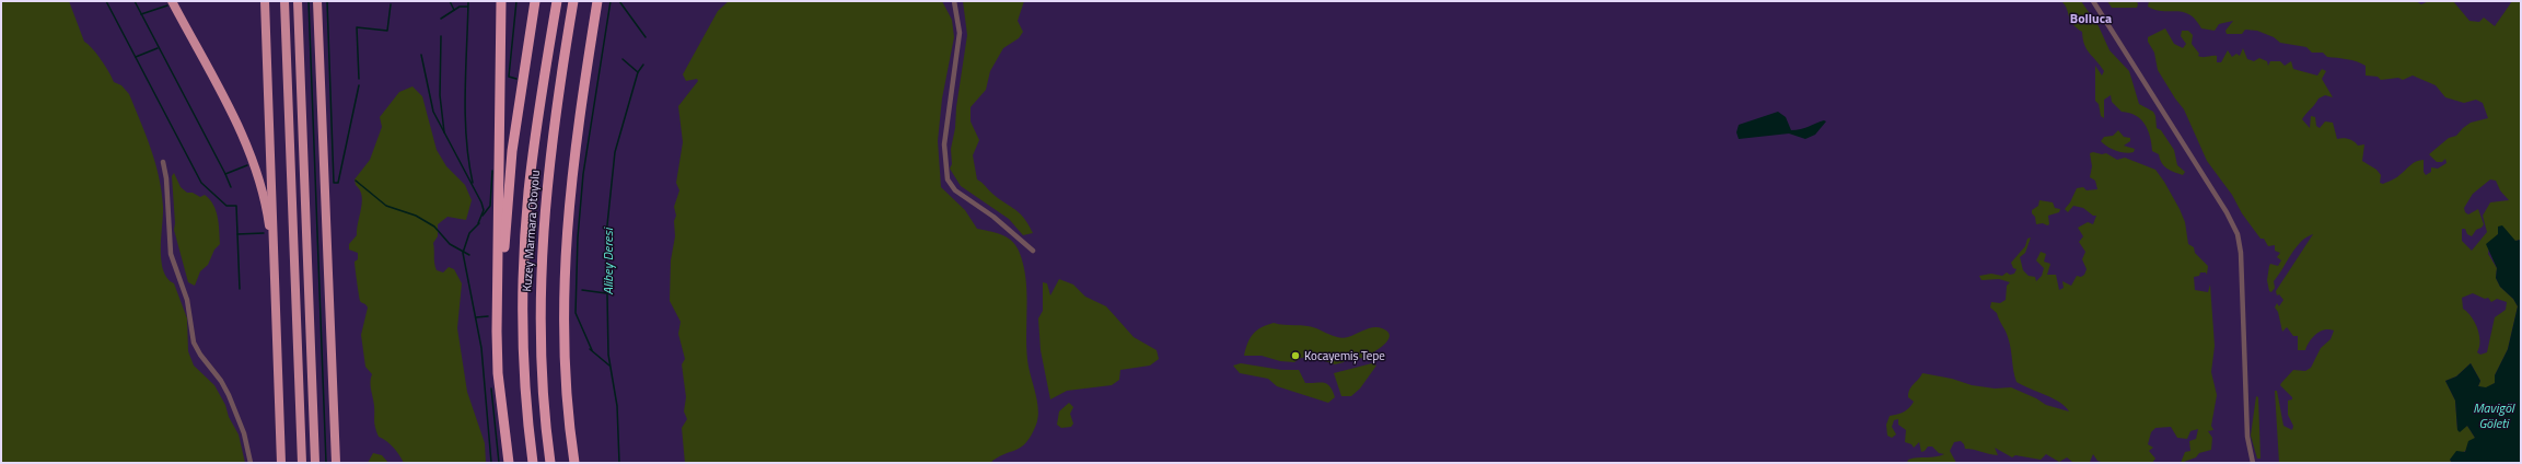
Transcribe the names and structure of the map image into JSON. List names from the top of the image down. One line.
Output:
{"streets":{"highway":["Kuzey Marmara Otoyolu"]},"districts":["Bolluca"],"water":["Alibey Deresi","Mavigöl Göleti"],"places":["Kocayemiş Tepe"]}
